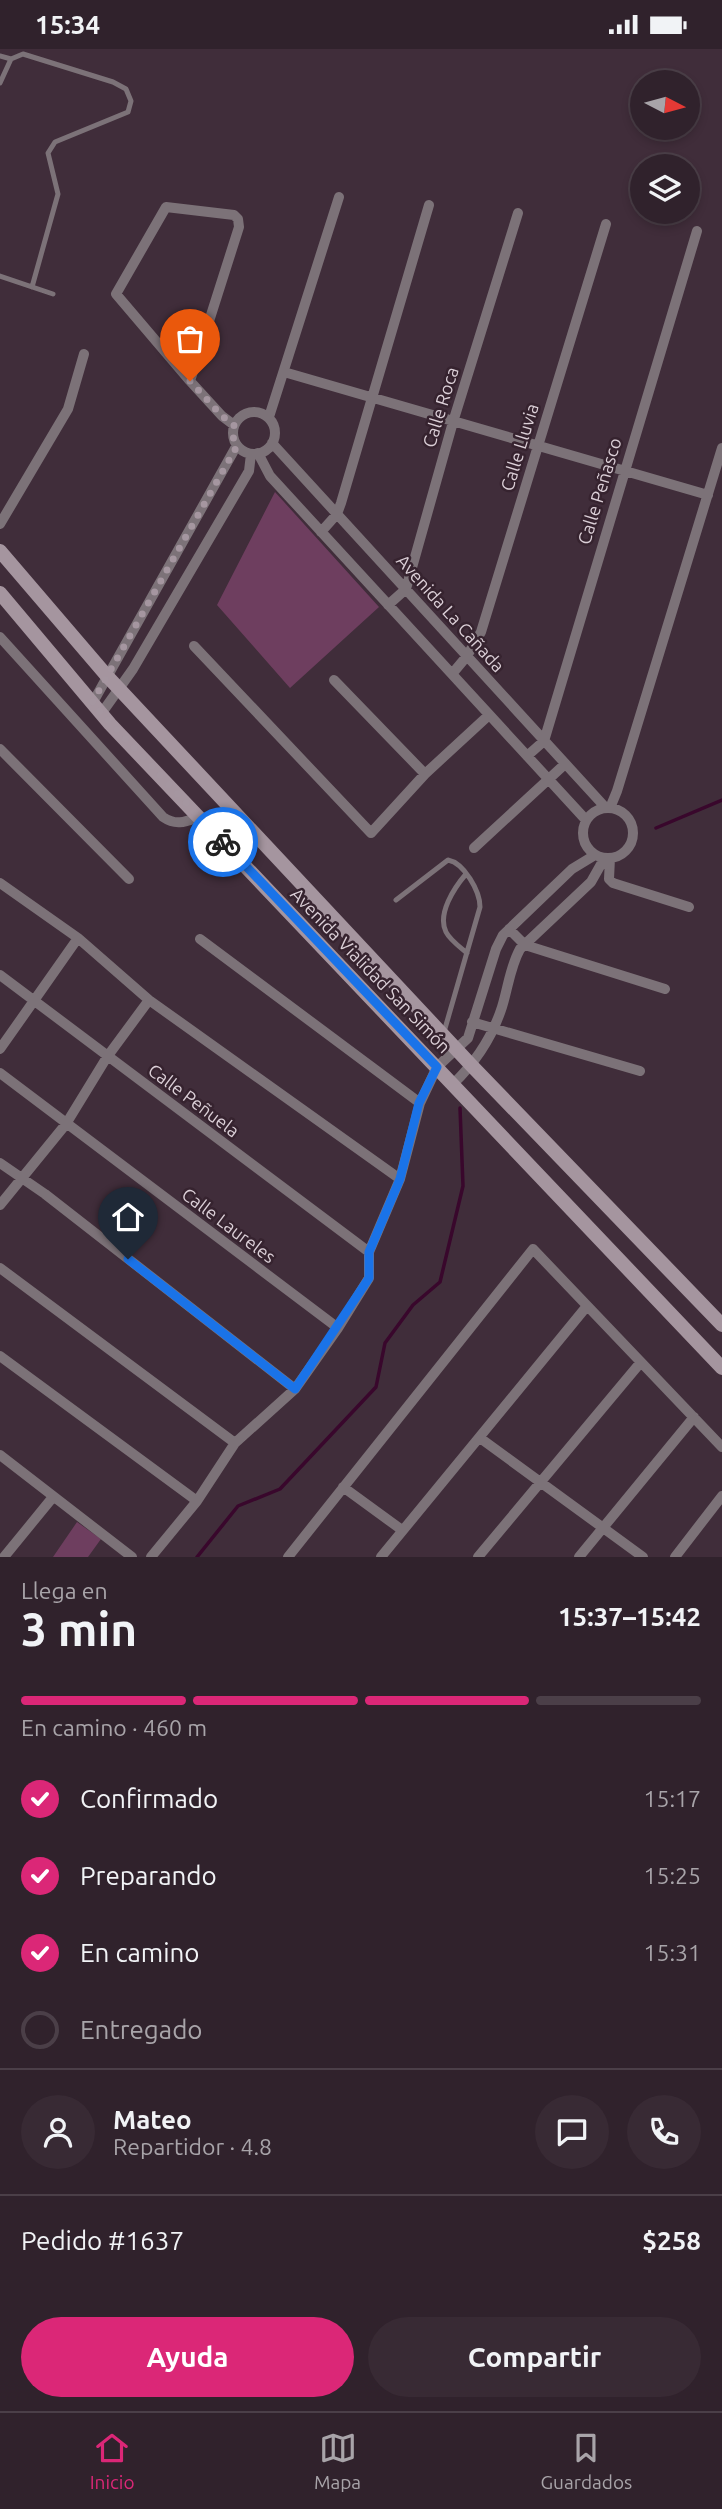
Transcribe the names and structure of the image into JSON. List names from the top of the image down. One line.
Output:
{"streets":{"main road":["Avenida Vialidad San Simón"],"street":["Calle Roca","Calle Lluvia","Calle Peñasco","Avenida La Cañada","Calle Peñuela","Calle Laureles"]},"crossings":[["Calle Roca","Avenida La Cañada"],["Calle Lluvia","Avenida La Cañada"],["Calle Peñasco","Avenida La Cañada"]],"north":"right","page":{"status":"15:34","heading":["3 min","Llega en","15:37–15:42"],"panel":["Mateo","Repartidor · 4.8","Pedido #1637","$258"],"bar":"En camino · 460 m","list":[["Confirmado","15:17"],["Preparando","15:25"],["En camino","15:31"],"Entregado"],"buttons":["Ayuda","Compartir"],"tabs":["Inicio","Mapa","Guardados"]}}
